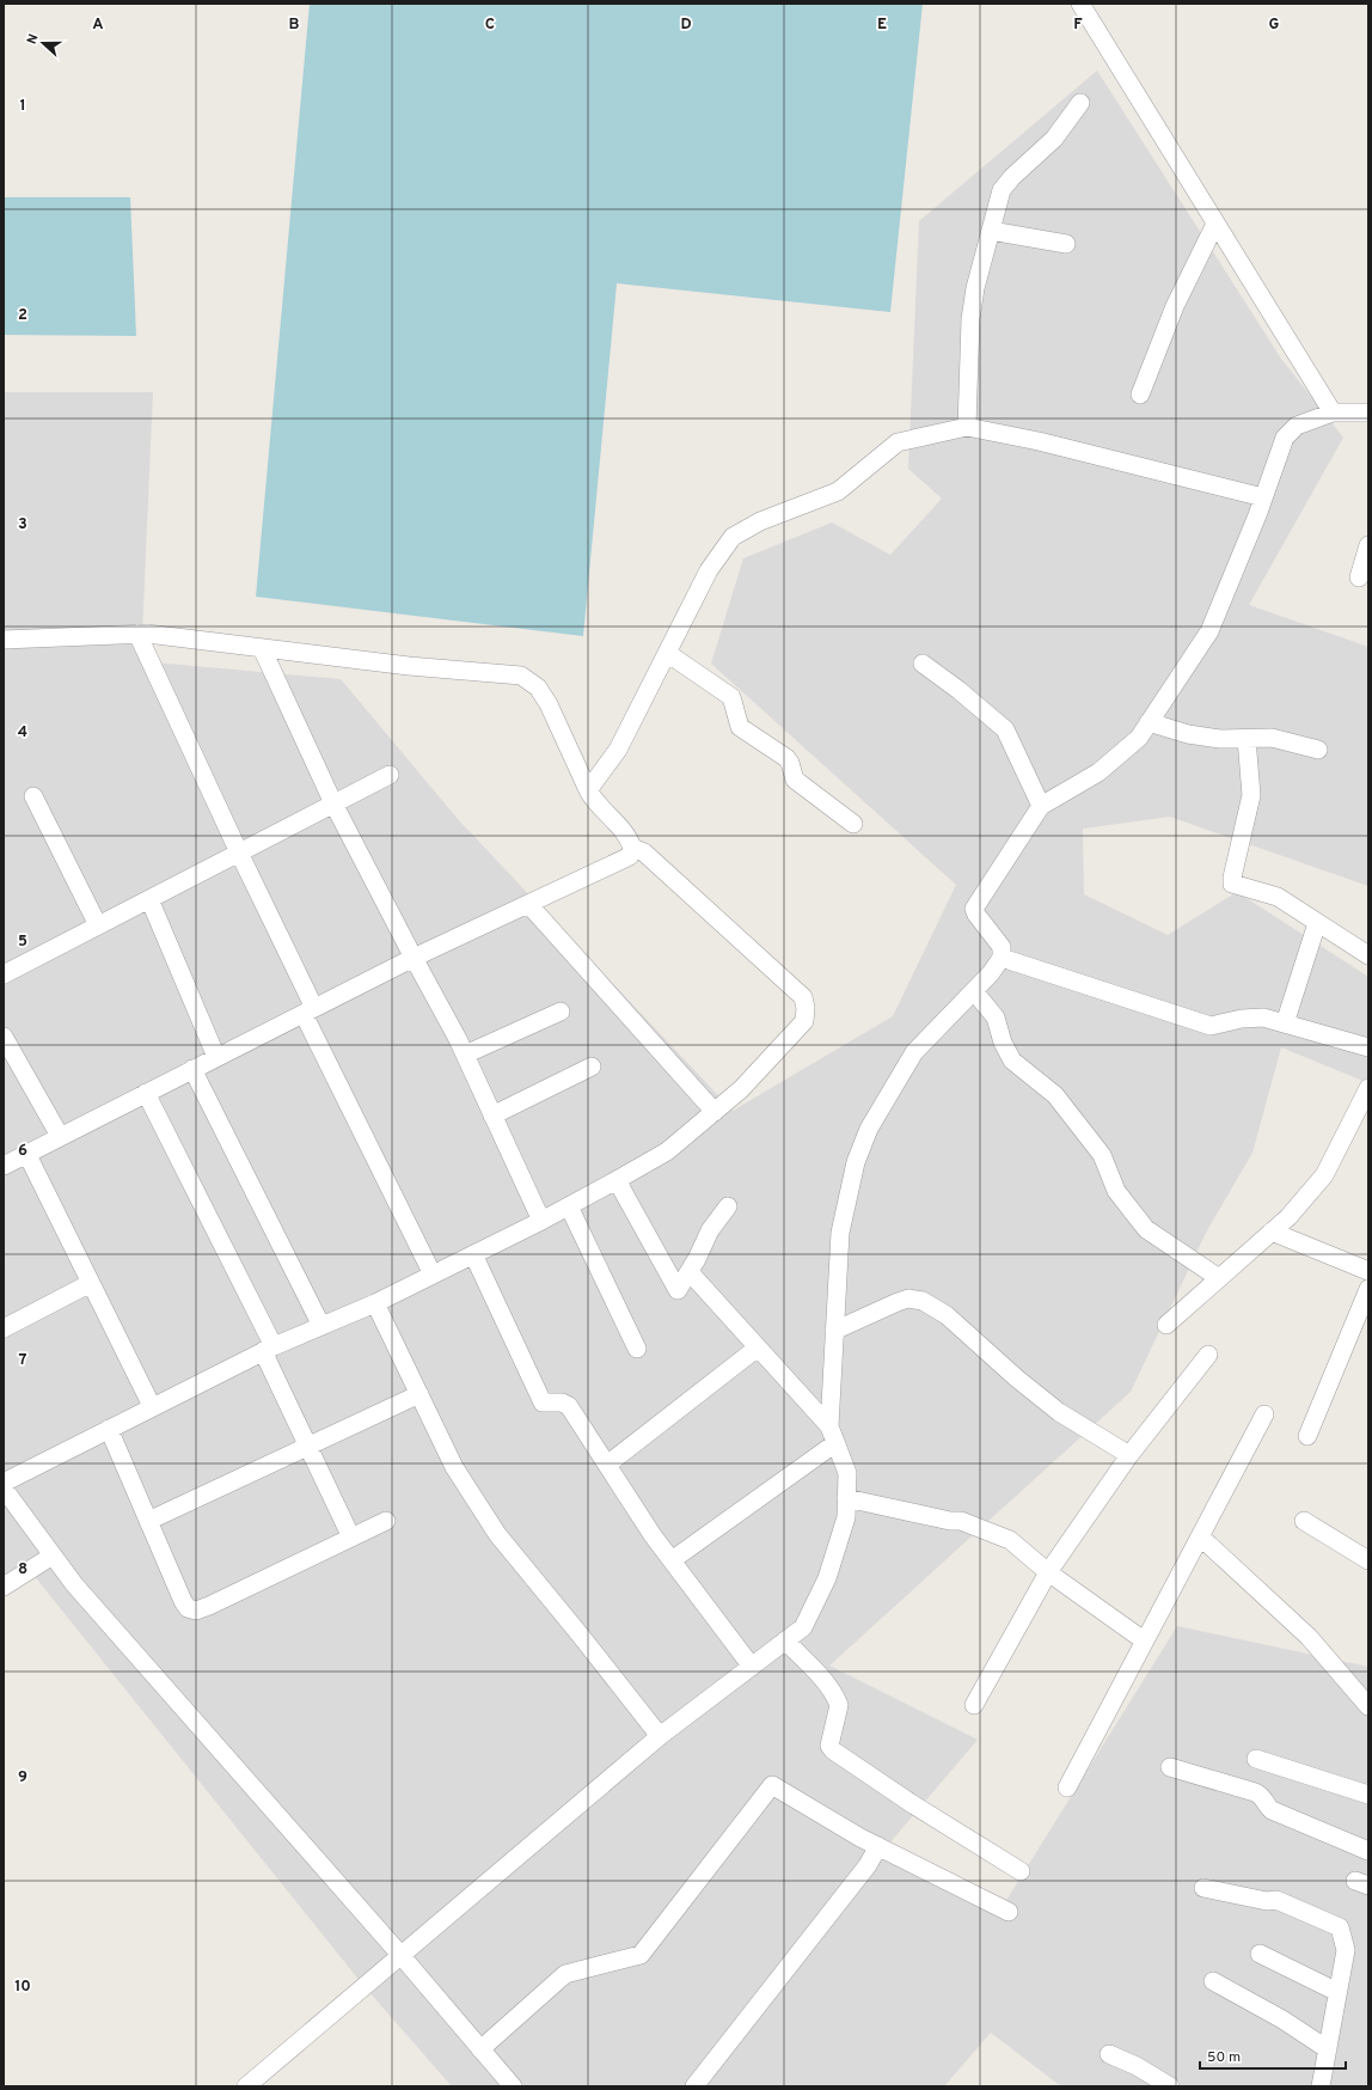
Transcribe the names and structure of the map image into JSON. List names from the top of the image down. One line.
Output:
{"scale_bar":"50 m","north":"left","grid":{"columns":["A","B","C","D","E","F","G"],"rows":["1","2","3","4","5","6","7","8","9","10"]}}
